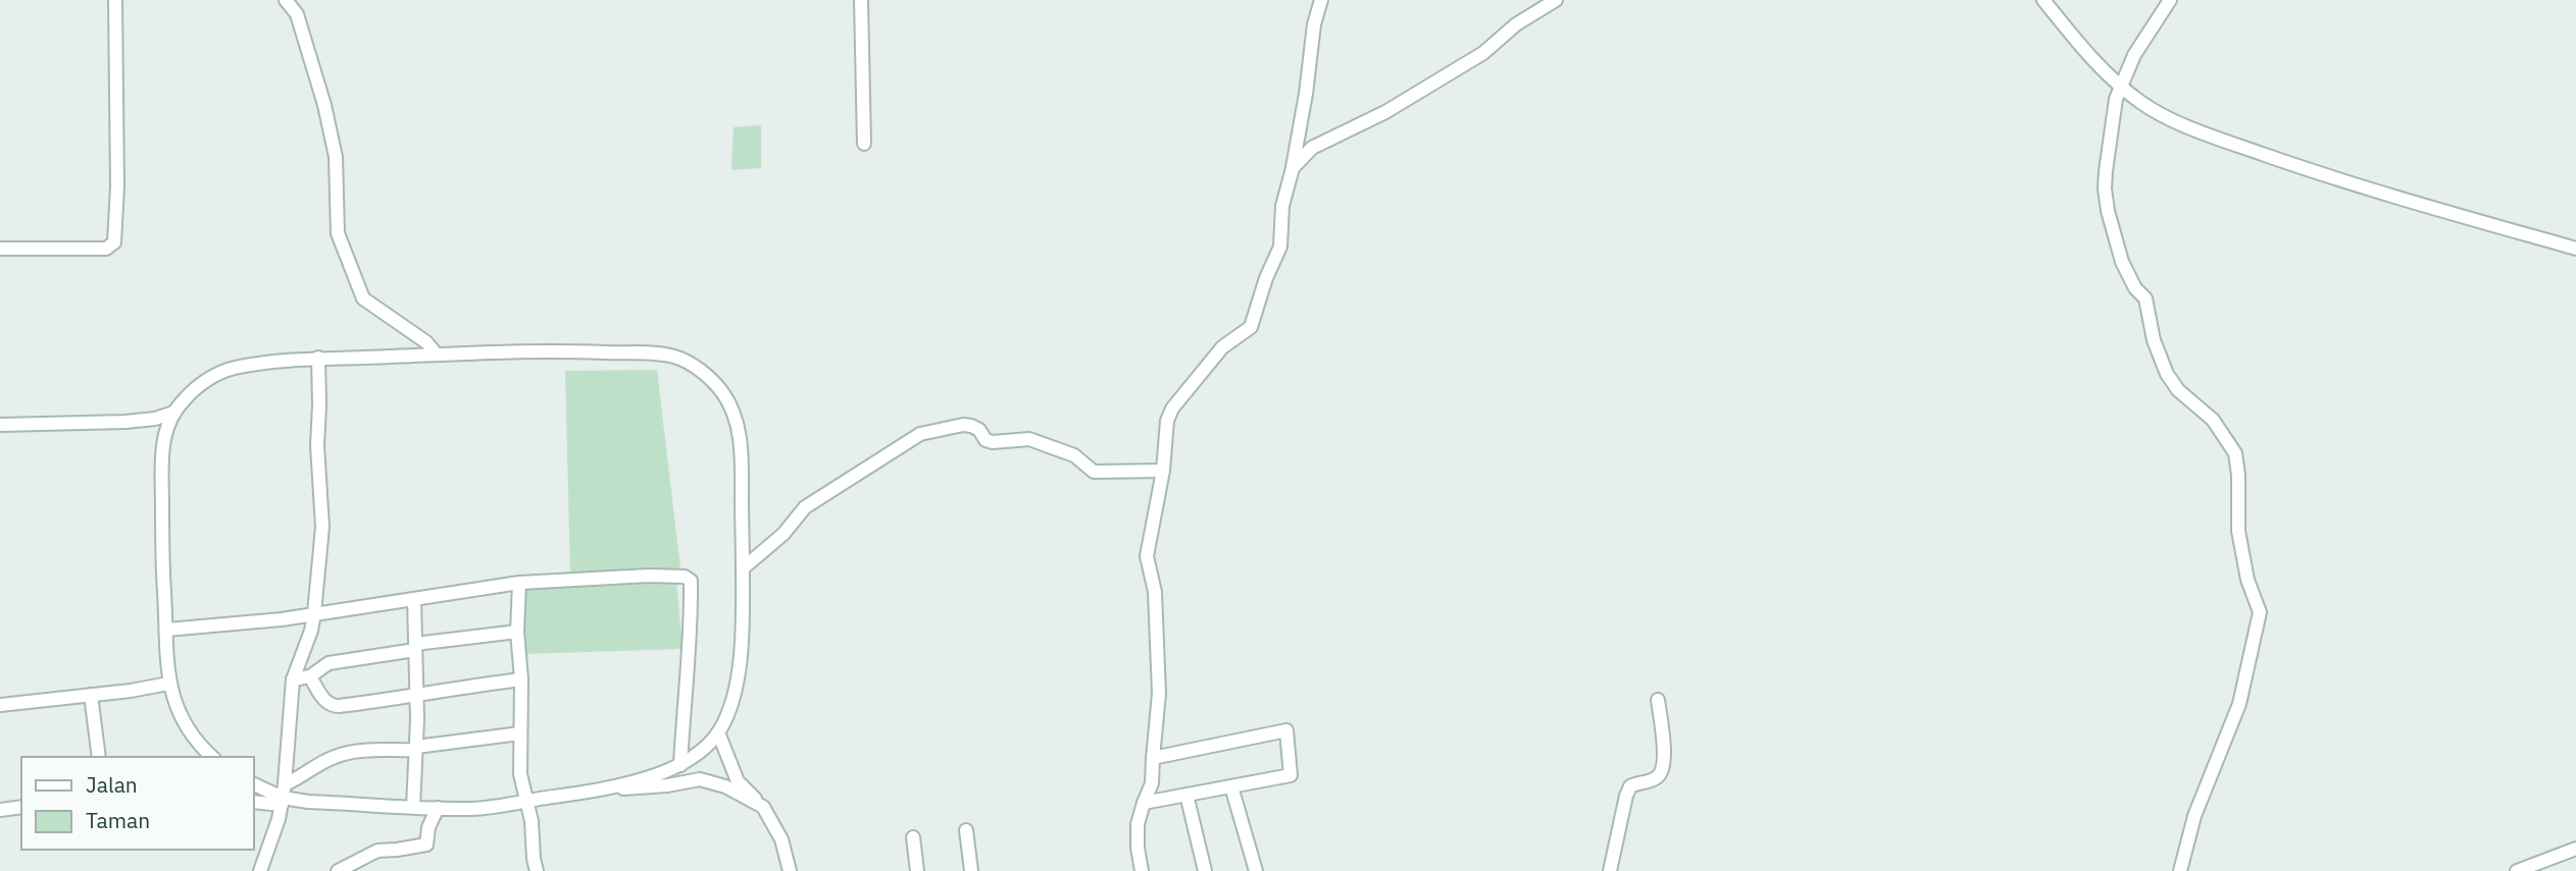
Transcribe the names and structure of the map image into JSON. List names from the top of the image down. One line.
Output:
{"legend":["Jalan","Taman"]}
